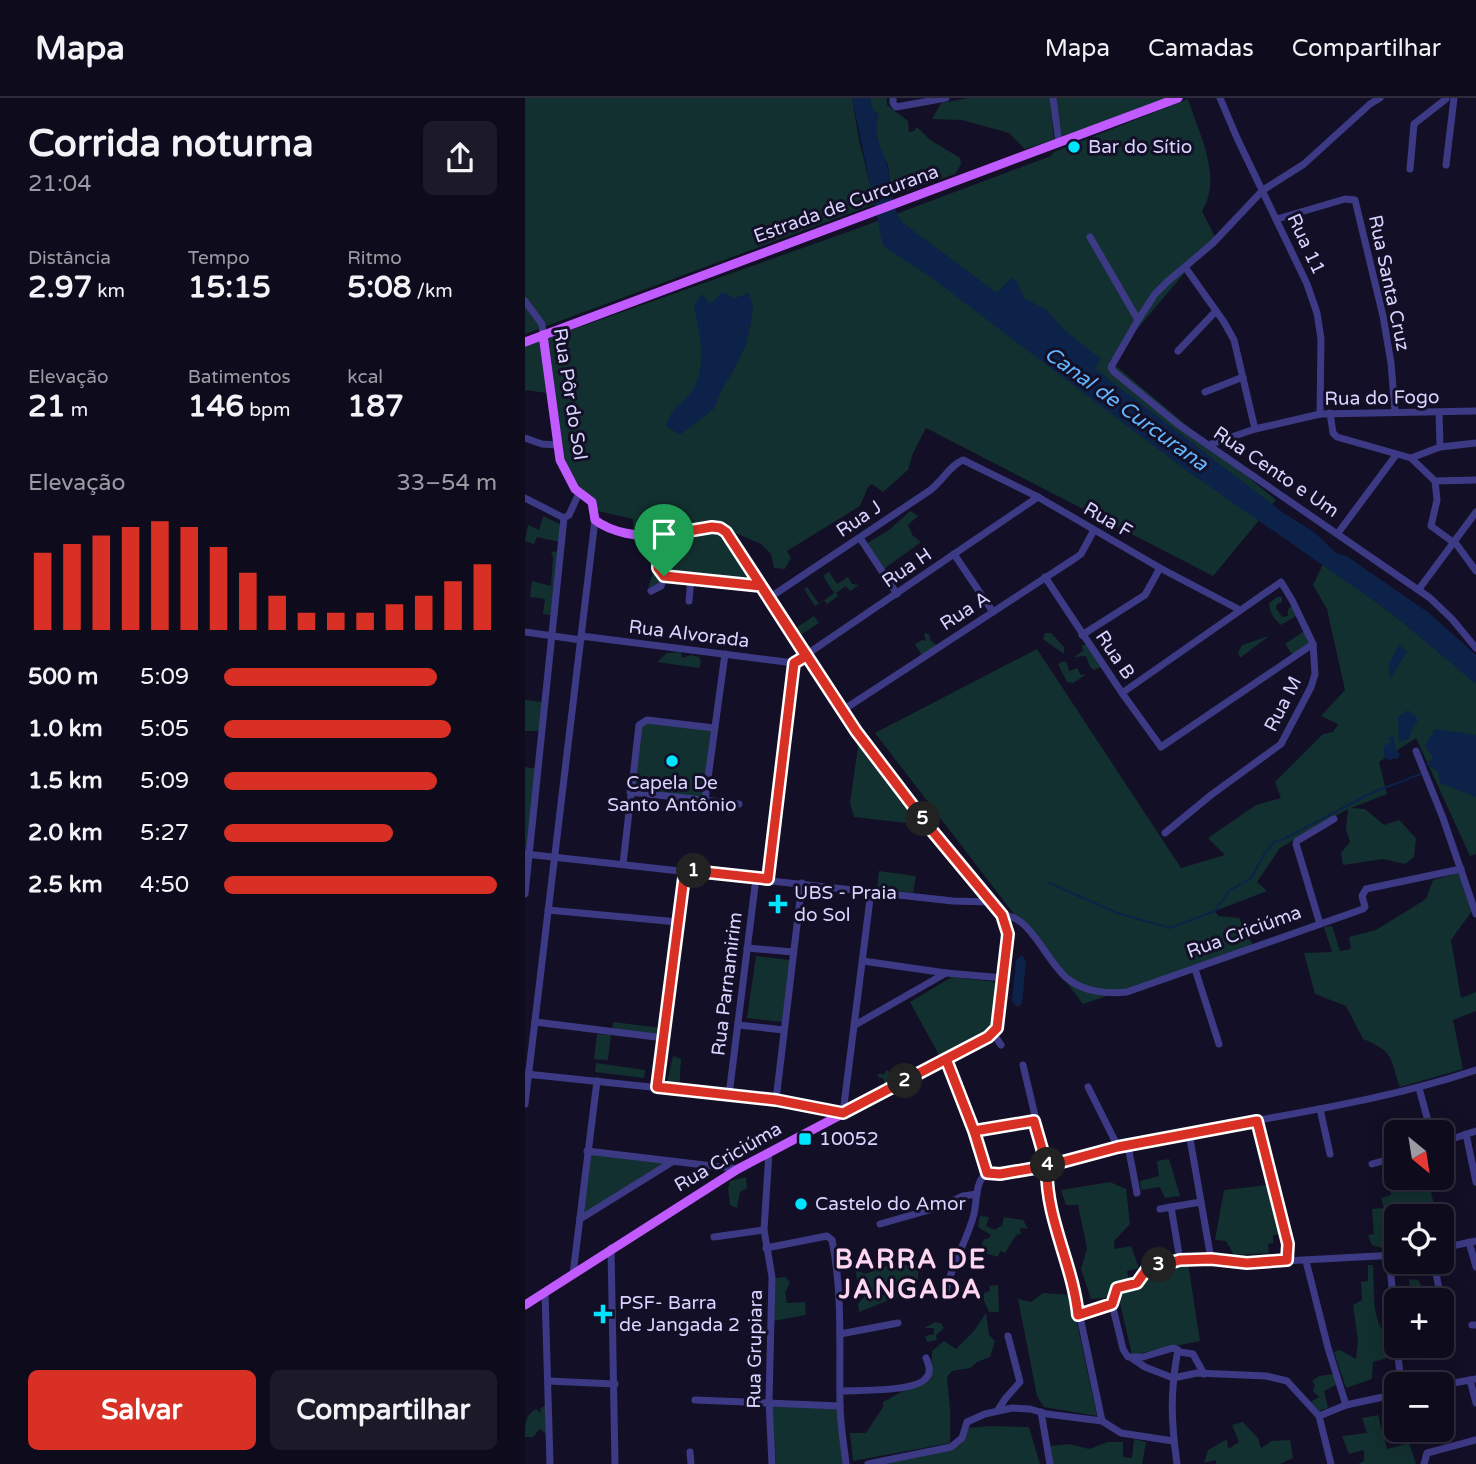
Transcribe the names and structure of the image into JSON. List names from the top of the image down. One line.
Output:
{"streets":{"main road":["Estrada de Curcurana","Rua Pôr do Sol","Rua Criciúma"],"street":["Rua 11","Rua Santa Cruz","Rua do Fogo","Rua Cento e Um","Rua J","Rua F","Rua H","Rua A","Rua Alvorada","Rua B","Rua M","Rua Parnamirim","Rua Grupiara"]},"crossings":[["Estrada de Curcurana","Rua Pôr do Sol"],["Rua 11","Rua Santa Cruz"],["Rua 11","Rua do Fogo"],["Rua Santa Cruz","Rua do Fogo"],["Rua do Fogo","Rua Cento e Um"],["Rua J","Rua F"],["Rua F","Rua H"],["Rua F","Rua A"],["Rua F","Rua M"],["Rua H","Rua Alvorada"],["Rua A","Rua B"],["Rua B","Rua M"],["Rua Criciúma","Rua Grupiara"]],"districts":["BARRA DE JANGADA"],"water":["Canal de Curcurana"],"places":{"other":["Bar do Sítio","Capela De Santo Antônio","Castelo do Amor"],"health":["UBS - Praia do Sol","PSF- Barra de Jangada 2"],"transit":["10052"]},"north":"bottom right","page":{"header":"Mapa","nav":["Mapa","Camadas","Compartilhar"],"heading":["Corrida noturna","21:04"],"stats":[["Distância","2.97 km"],["Tempo","15:15"],["Ritmo","5:08 /km"],["Elevação","21 m"],["Batimentos","146 bpm"],["kcal","187"]],"chart":["Elevação","33–54 m"],"list":[{"name":"500 m","note":"5:09"},{"name":"1.0 km","note":"5:05"},{"name":"1.5 km","note":"5:09"},{"name":"2.0 km","note":"5:27"},{"name":"2.5 km","note":"4:50"}],"pins":["5","1","2","4","3"],"map_buttons":["+","−"],"buttons":["Salvar","Compartilhar"]}}
